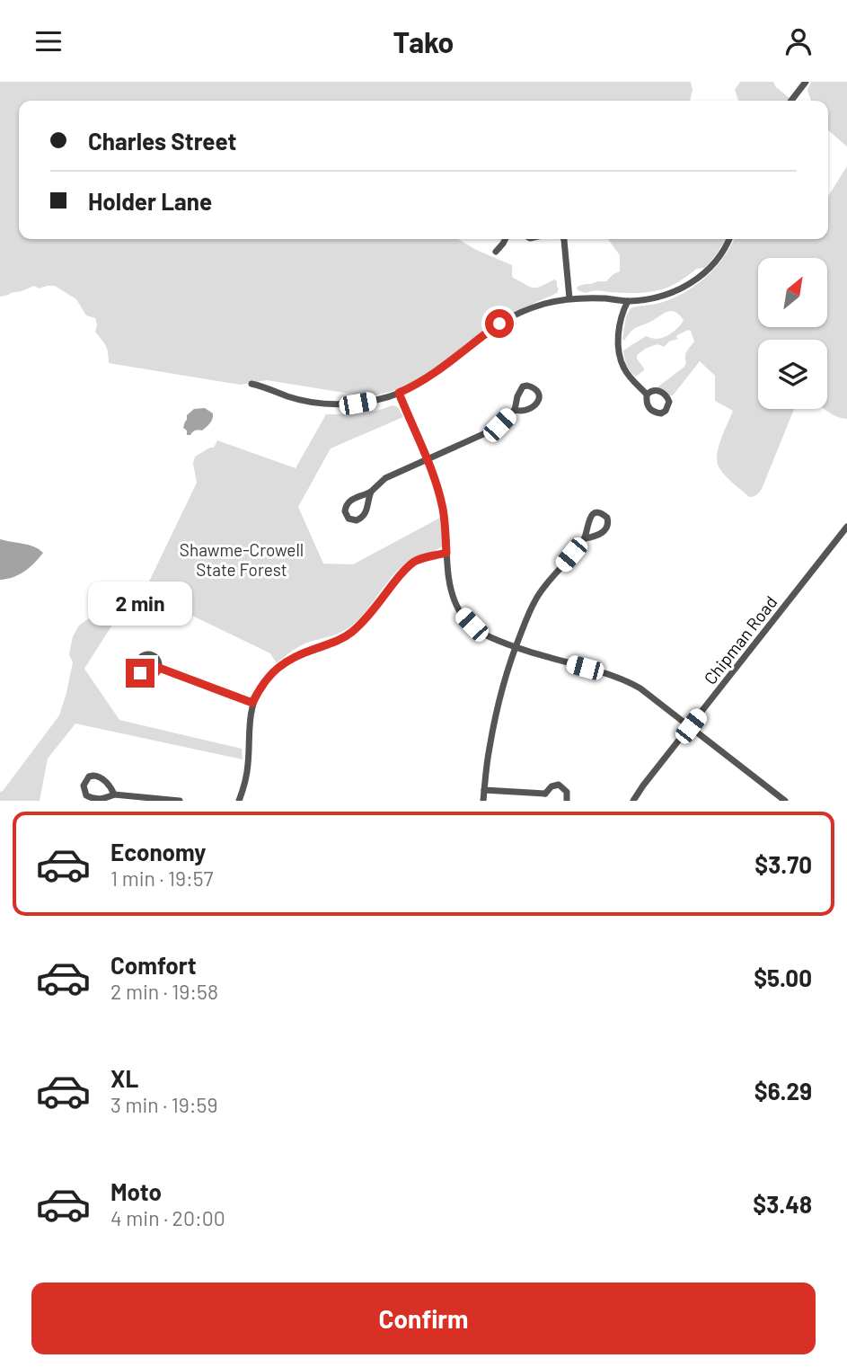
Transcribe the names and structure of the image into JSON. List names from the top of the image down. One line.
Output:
{"streets":{"street":["Chipman Road"]},"parks":["Shawme-Crowell State Forest"],"north":"top right","page":{"header":"Tako","banner":["Charles Street","Holder Lane"],"bubble":"2 min","list":[{"name":"Economy","note":"1 min · 19:57","value":"$3.70"},{"name":"Comfort","note":"2 min · 19:58","value":"$5.00"},{"name":"XL","note":"3 min · 19:59","value":"$6.29"},{"name":"Moto","note":"4 min · 20:00","value":"$3.48"}],"buttons":"Confirm"}}
